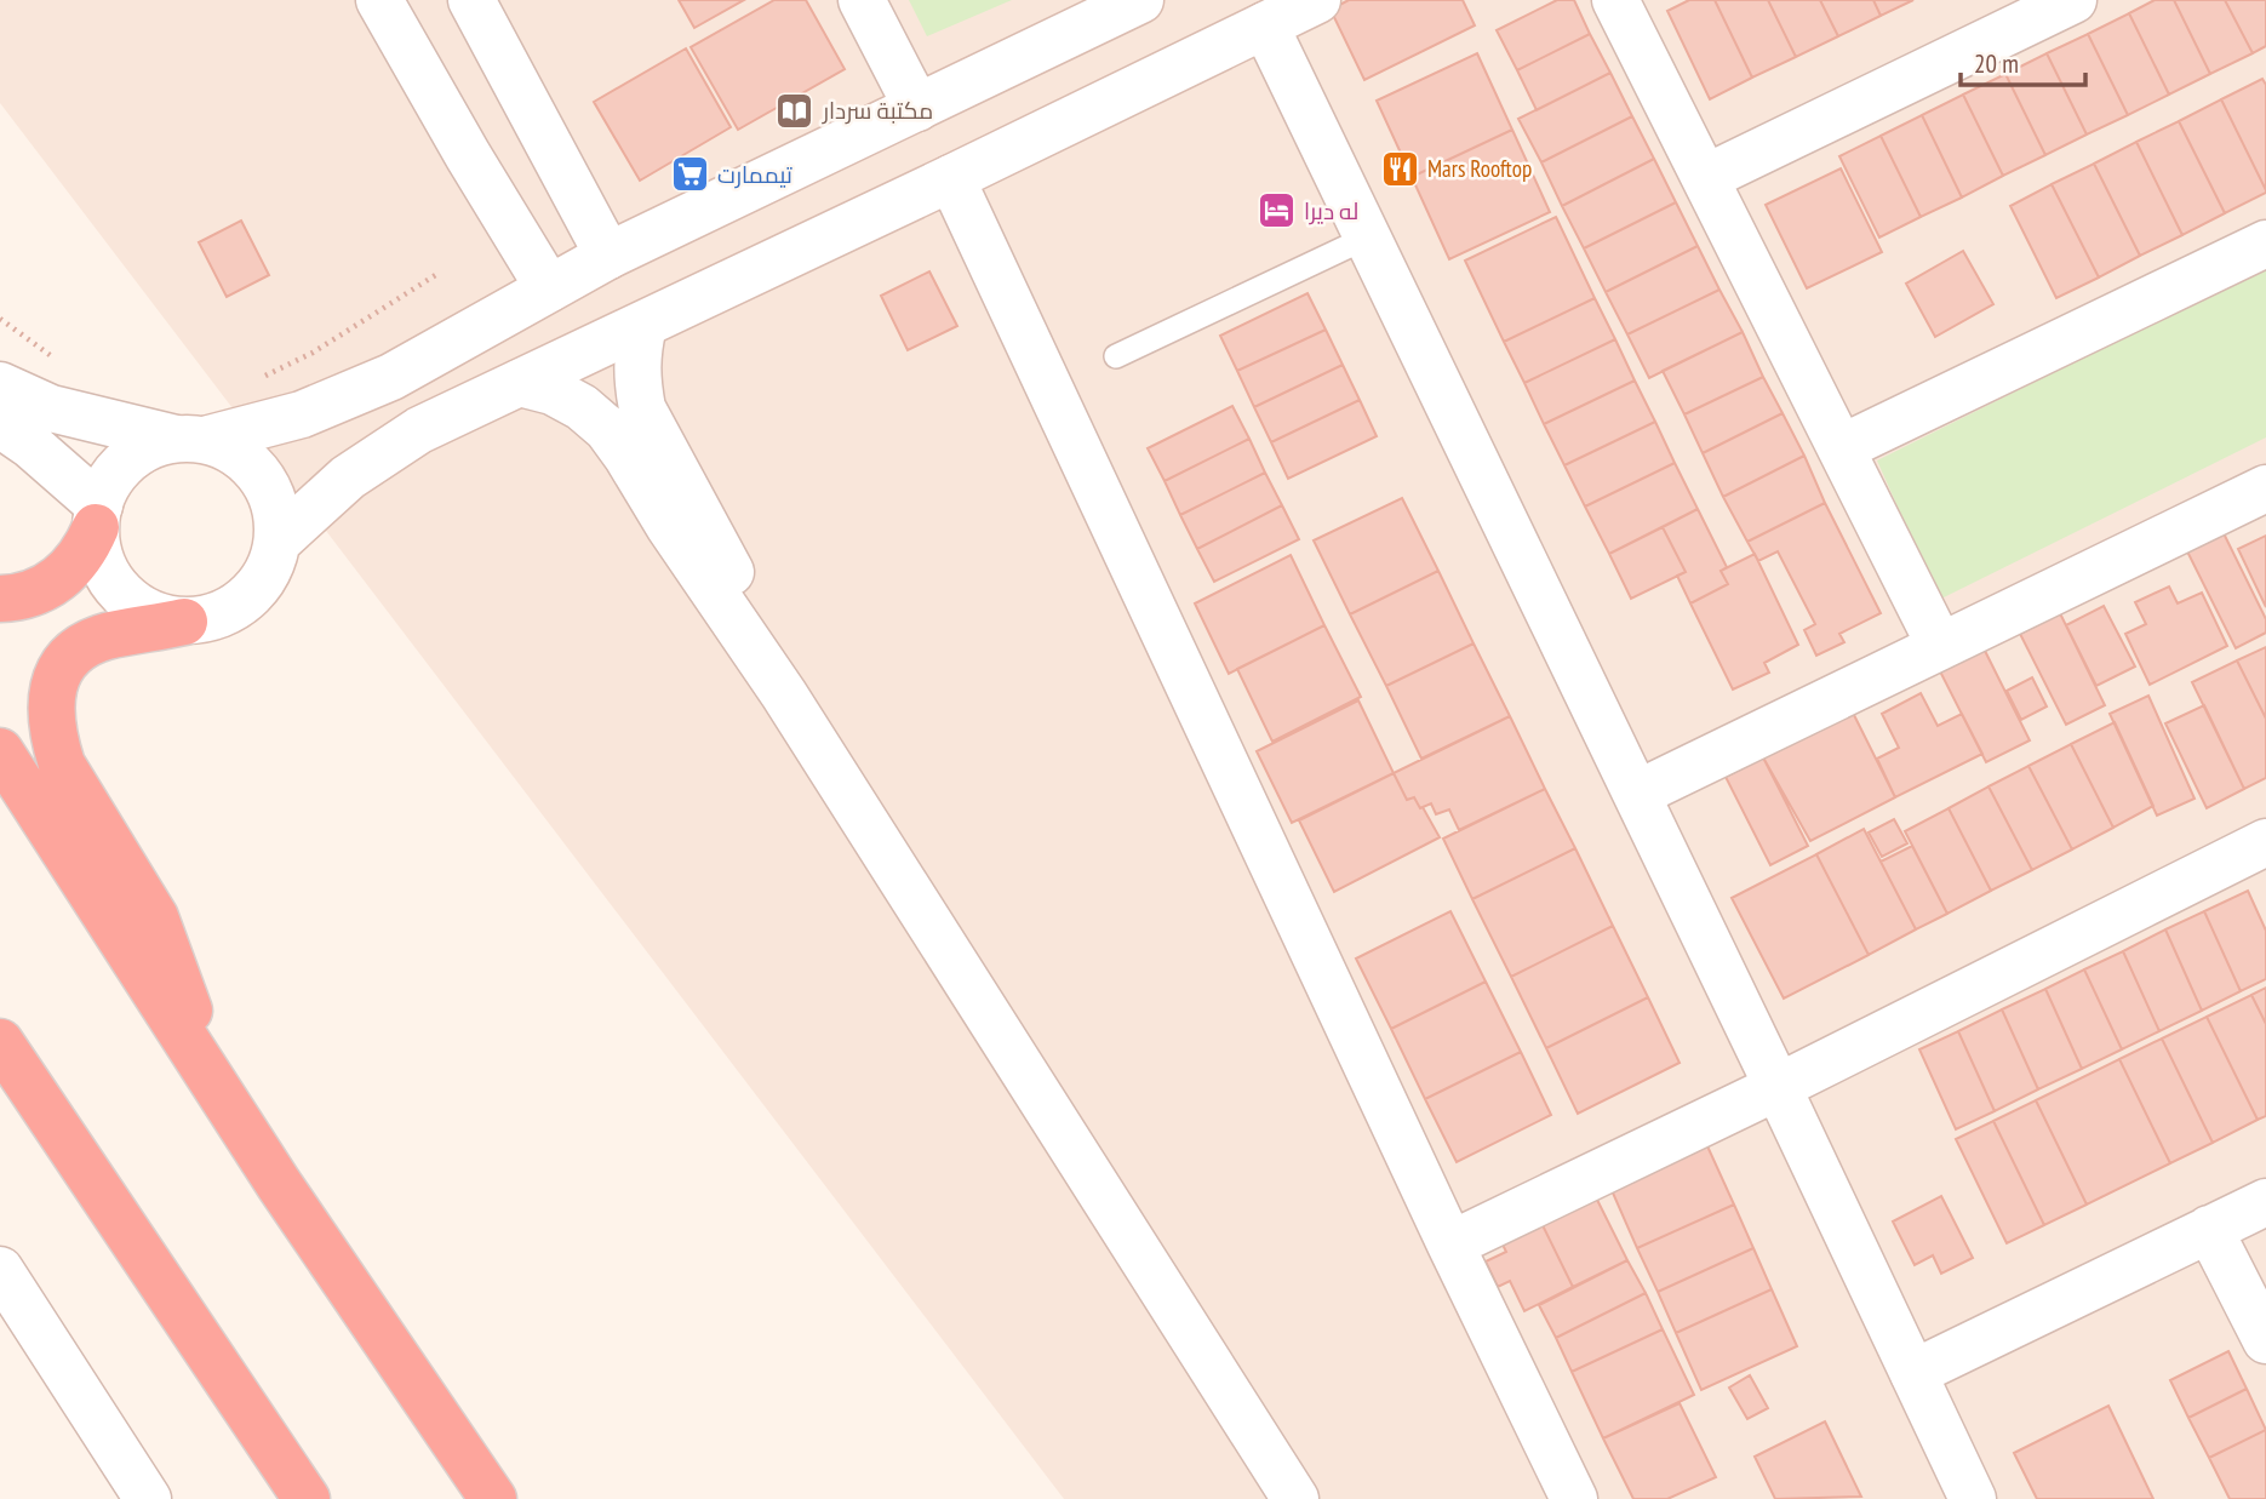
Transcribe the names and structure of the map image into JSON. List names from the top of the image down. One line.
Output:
{"places":{"library":["مكتبة سردار"],"restaurant":["Mars Rooftop"],"supermarket":["تیممارت"],"hotel":["له ديرا"]},"scale_bar":"20 m"}
